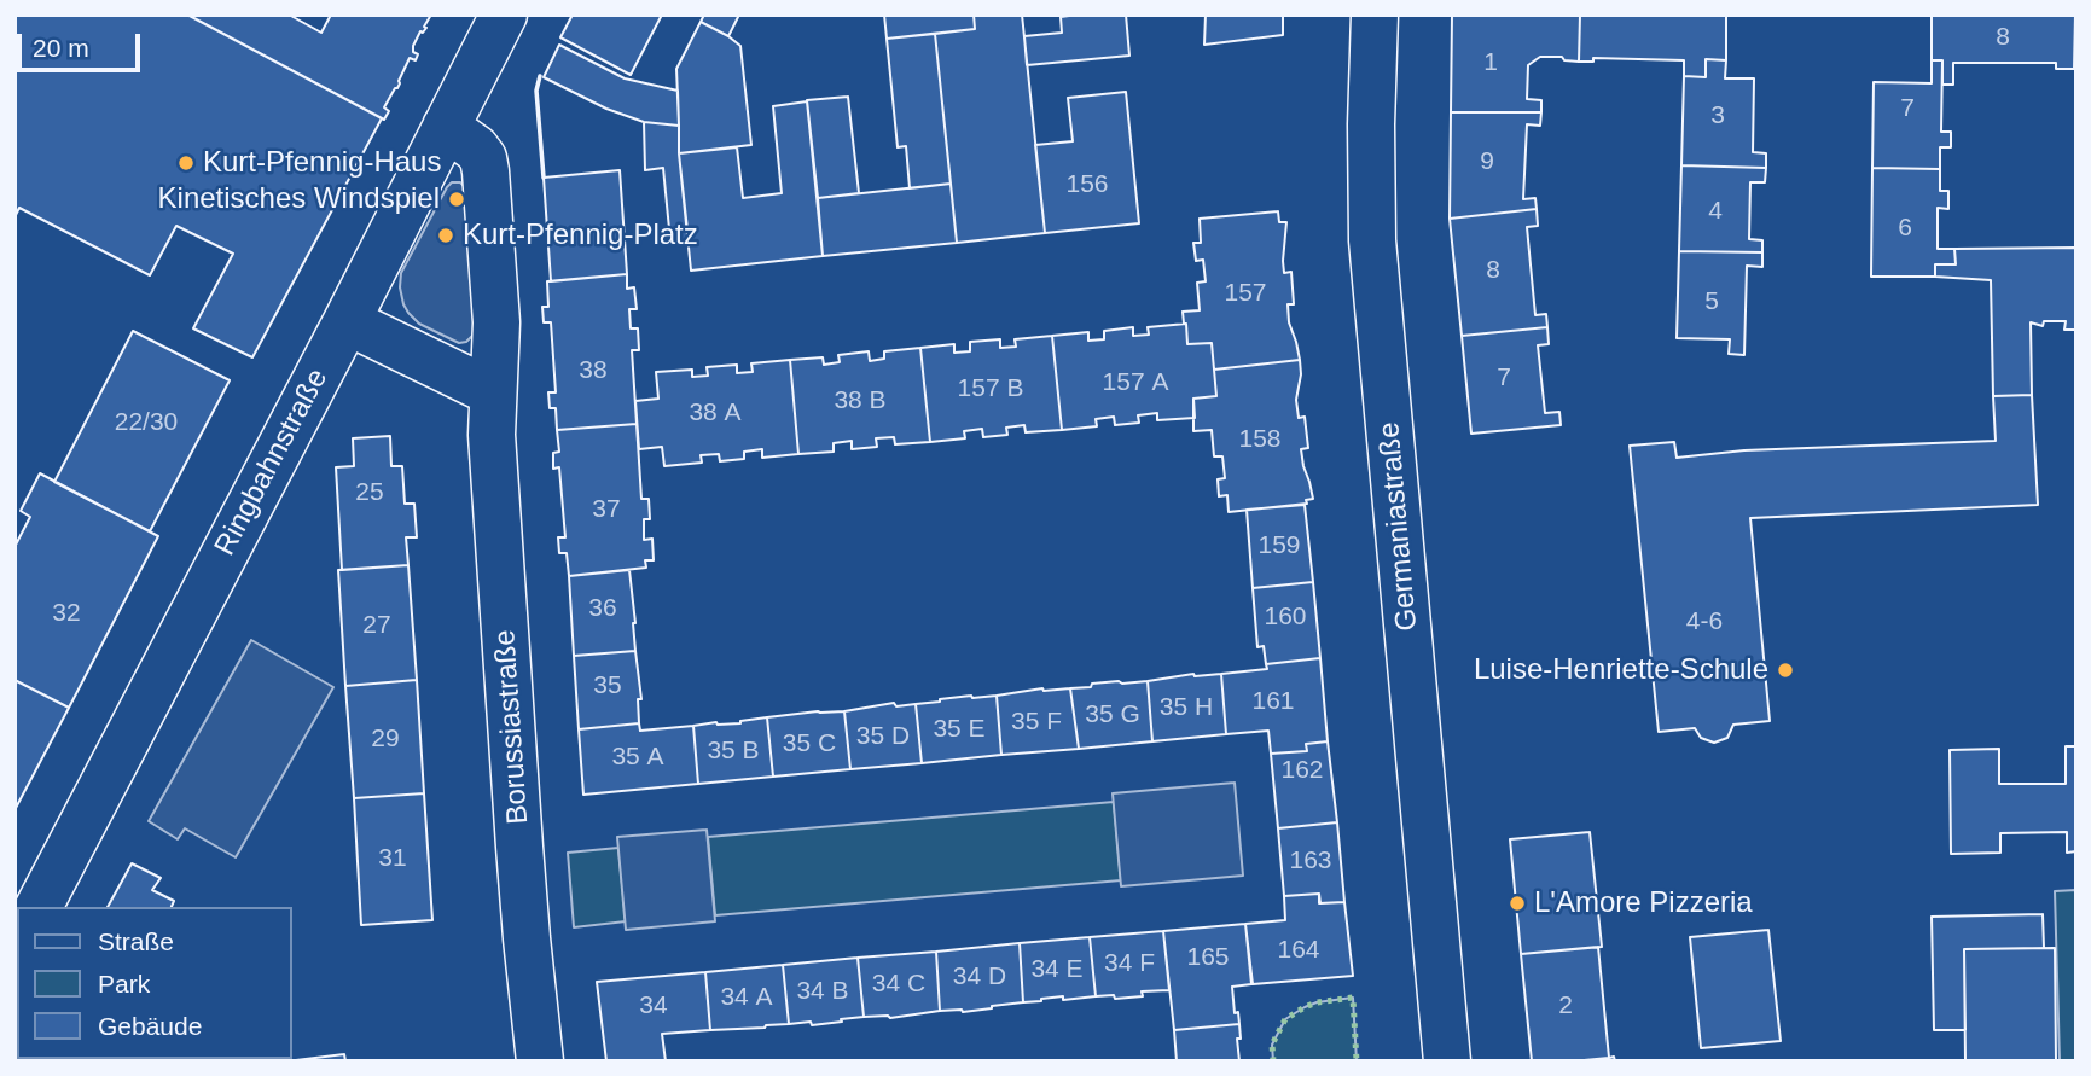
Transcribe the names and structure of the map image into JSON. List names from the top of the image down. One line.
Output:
{"streets":{"street":["Ringbahnstraße","Germaniastraße","Borussiastraße"]},"crossings":[["Ringbahnstraße","Borussiastraße"]],"places":["Kurt-Pfennig-Haus","Kinetisches Windspiel","Kurt-Pfennig-Platz","Luise-Henriette-Schule","L'Amore Pizzeria"],"house_numbers":["8","1","7","3","9","156","4","6","8","157","5","38","7","157 A","157 B","38 B","38 A","22/30","158","25","37","159","36","32","160","4-6","27","35","161","35 H","35 G","35 F","35 E","35 D","29","35 C","35 B","35 A","162","31","163","164","165","34 F","34 E","34 D","34 C","34 B","34 A","34","2"],"legend":["Straße","Park","Gebäude"],"scale_bar":"20 m"}
